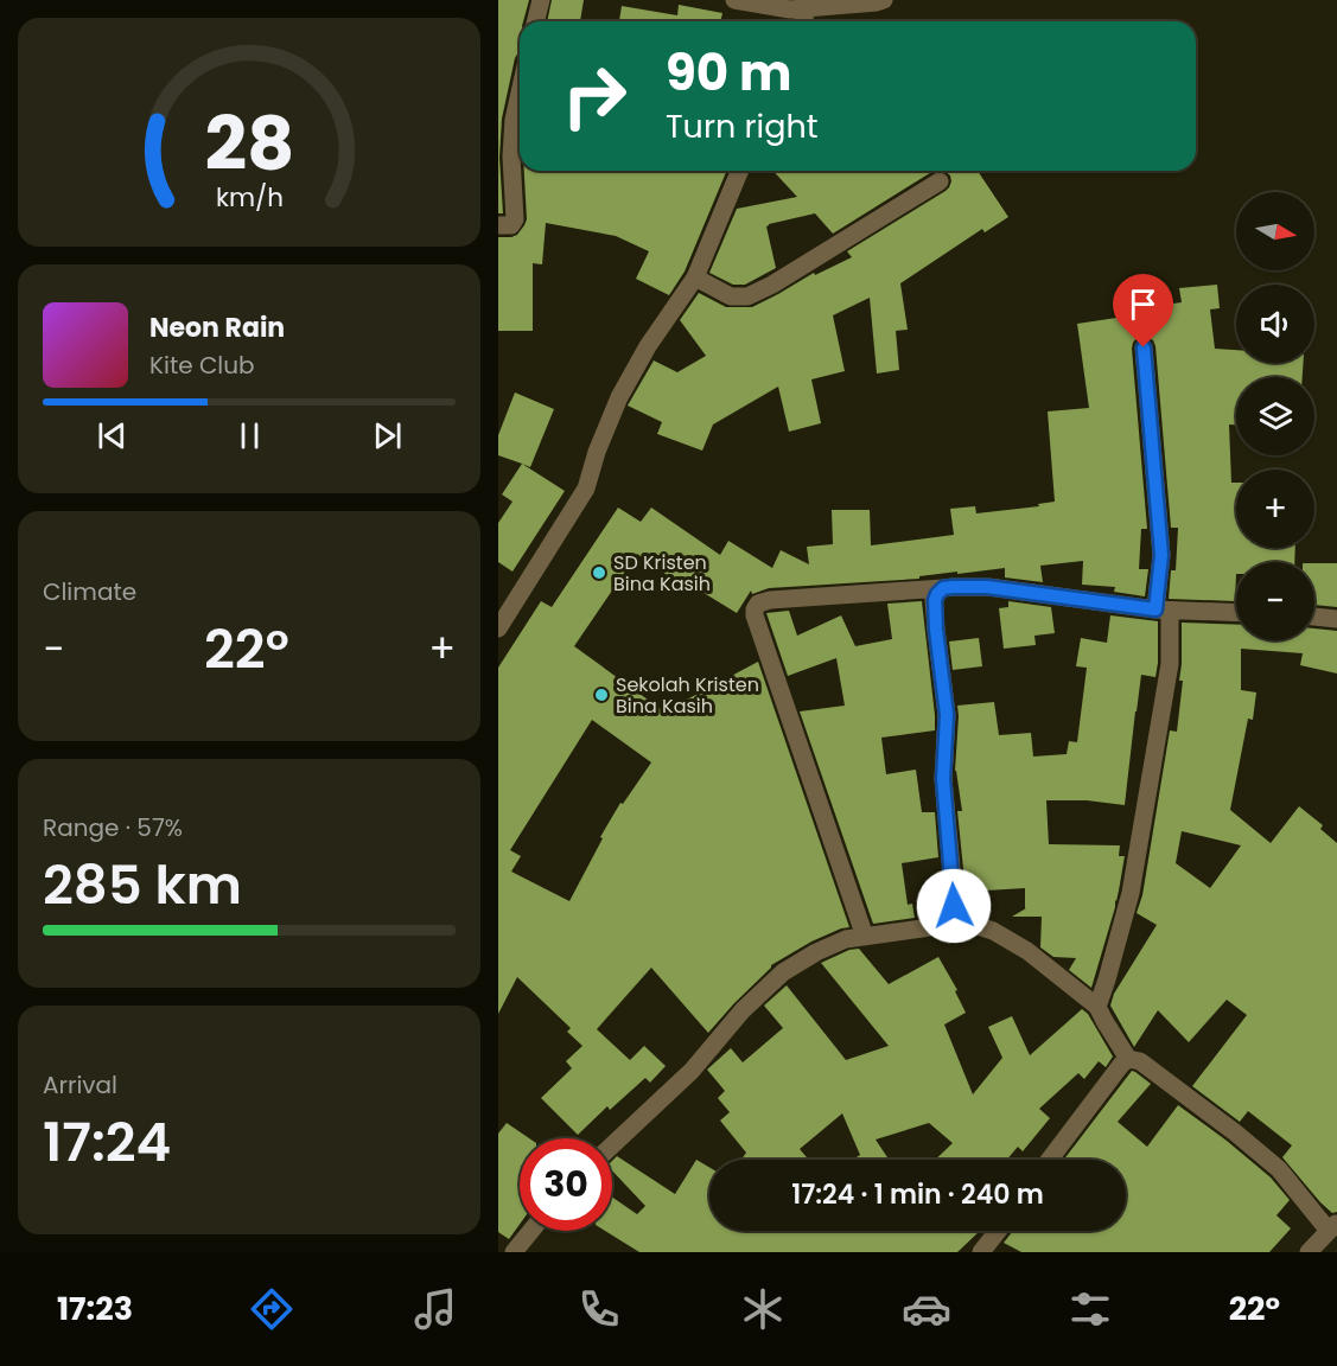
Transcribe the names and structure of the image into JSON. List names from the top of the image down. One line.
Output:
{"places":["SD Kristen Bina Kasih","Sekolah Kristen Bina Kasih"],"north":"right","page":{"turn":["90 m","Turn right"],"map_buttons":["+","−"],"song":["Neon Rain","Kite Club"],"tile":["Climate",["Range · 57%","285 km"],["Arrival","17:24"]],"heat":["−","22°","+"],"limit":"30","trip":"17:24 · 1 min · 240 m","tabs":["17:23","22°"],"gauge":["28","km/h"]}}
